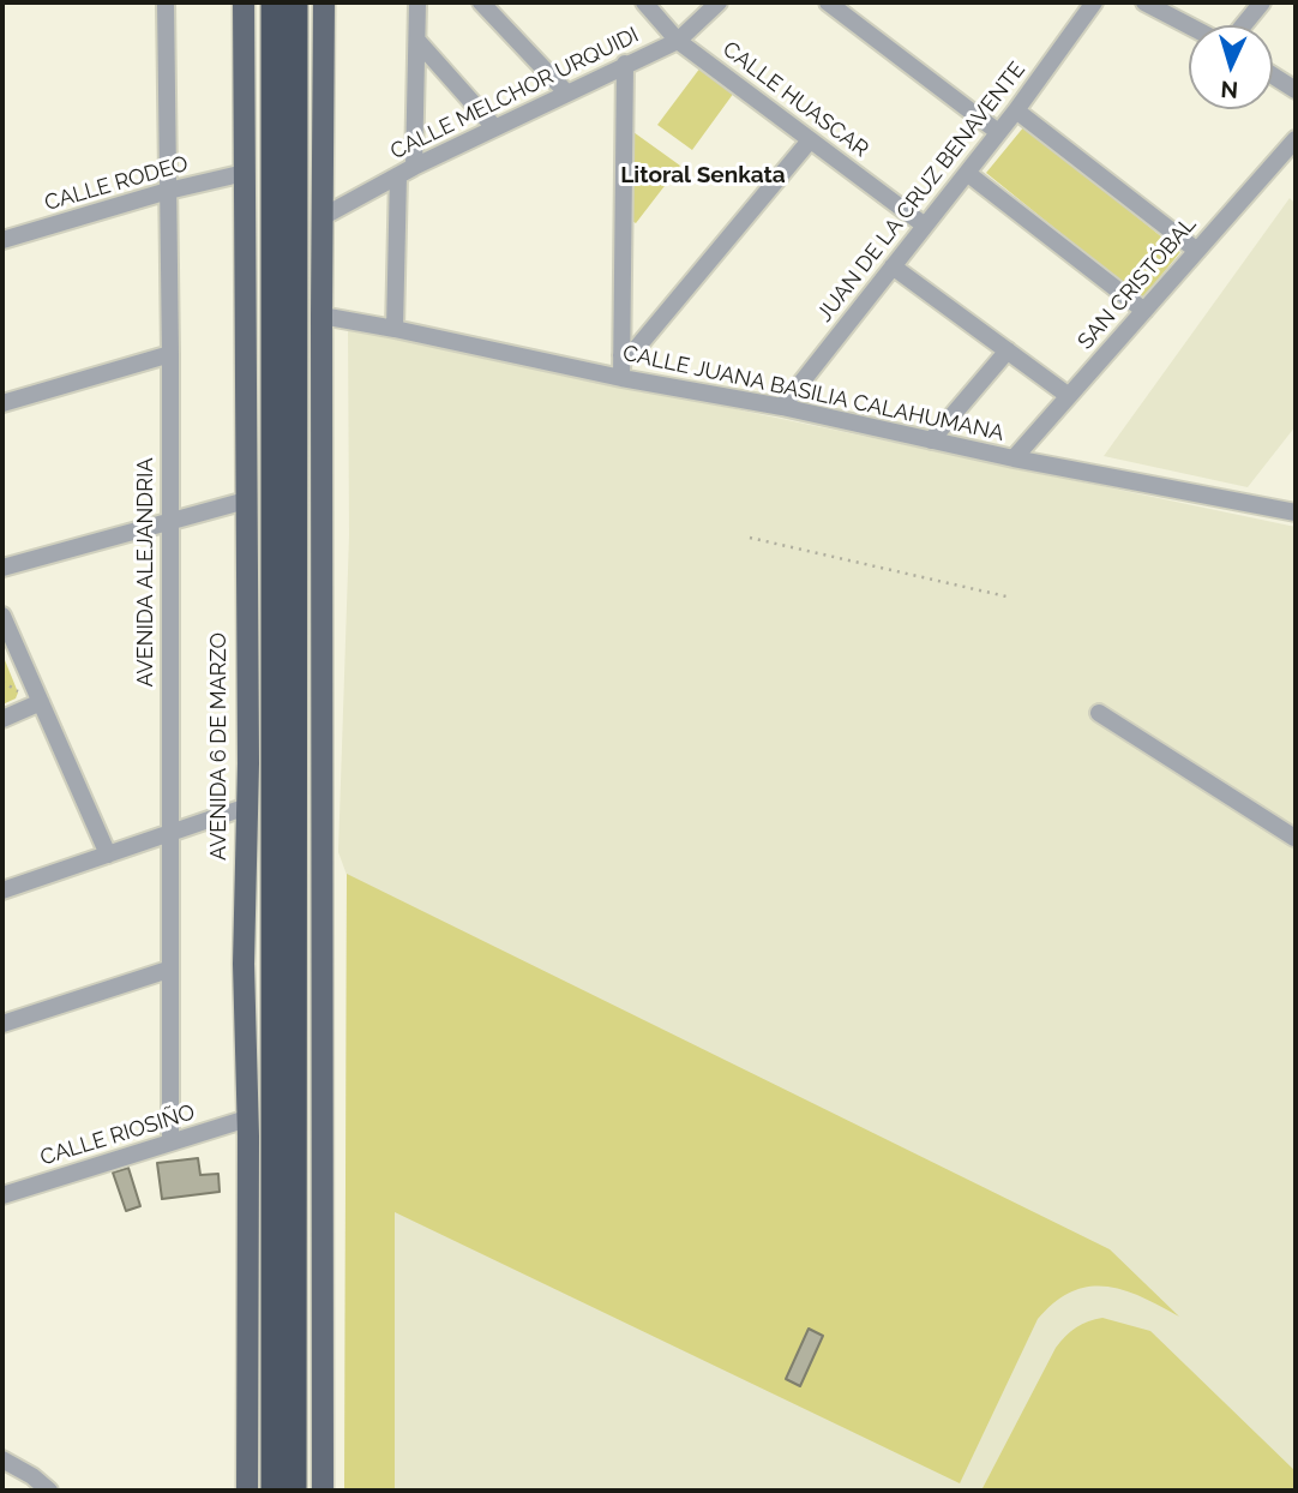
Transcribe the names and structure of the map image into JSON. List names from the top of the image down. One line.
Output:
{"streets":{"main road":["AVENIDA 6 DE MARZO"],"street":["CALLE MELCHOR URQUIDI","CALLE HUASCAR","CALLE RODEO","JUAN DE LA CRUZ BENAVENTE","SAN CRISTÓBAL","CALLE JUANA BASILIA CALAHUMANA","AVENIDA ALEJANDRIA","CALLE RIOSIÑO"]},"crossings":[["CALLE MELCHOR URQUIDI","CALLE HUASCAR"],["CALLE HUASCAR","JUAN DE LA CRUZ BENAVENTE"],["CALLE RODEO","AVENIDA ALEJANDRIA"],["CALLE RODEO","AVENIDA 6 DE MARZO"],["JUAN DE LA CRUZ BENAVENTE","CALLE JUANA BASILIA CALAHUMANA"],["SAN CRISTÓBAL","CALLE JUANA BASILIA CALAHUMANA"],["AVENIDA ALEJANDRIA","CALLE RIOSIÑO"],["AVENIDA 6 DE MARZO","CALLE RIOSIÑO"]],"districts":["Litoral Senkata"],"north":"bottom"}
